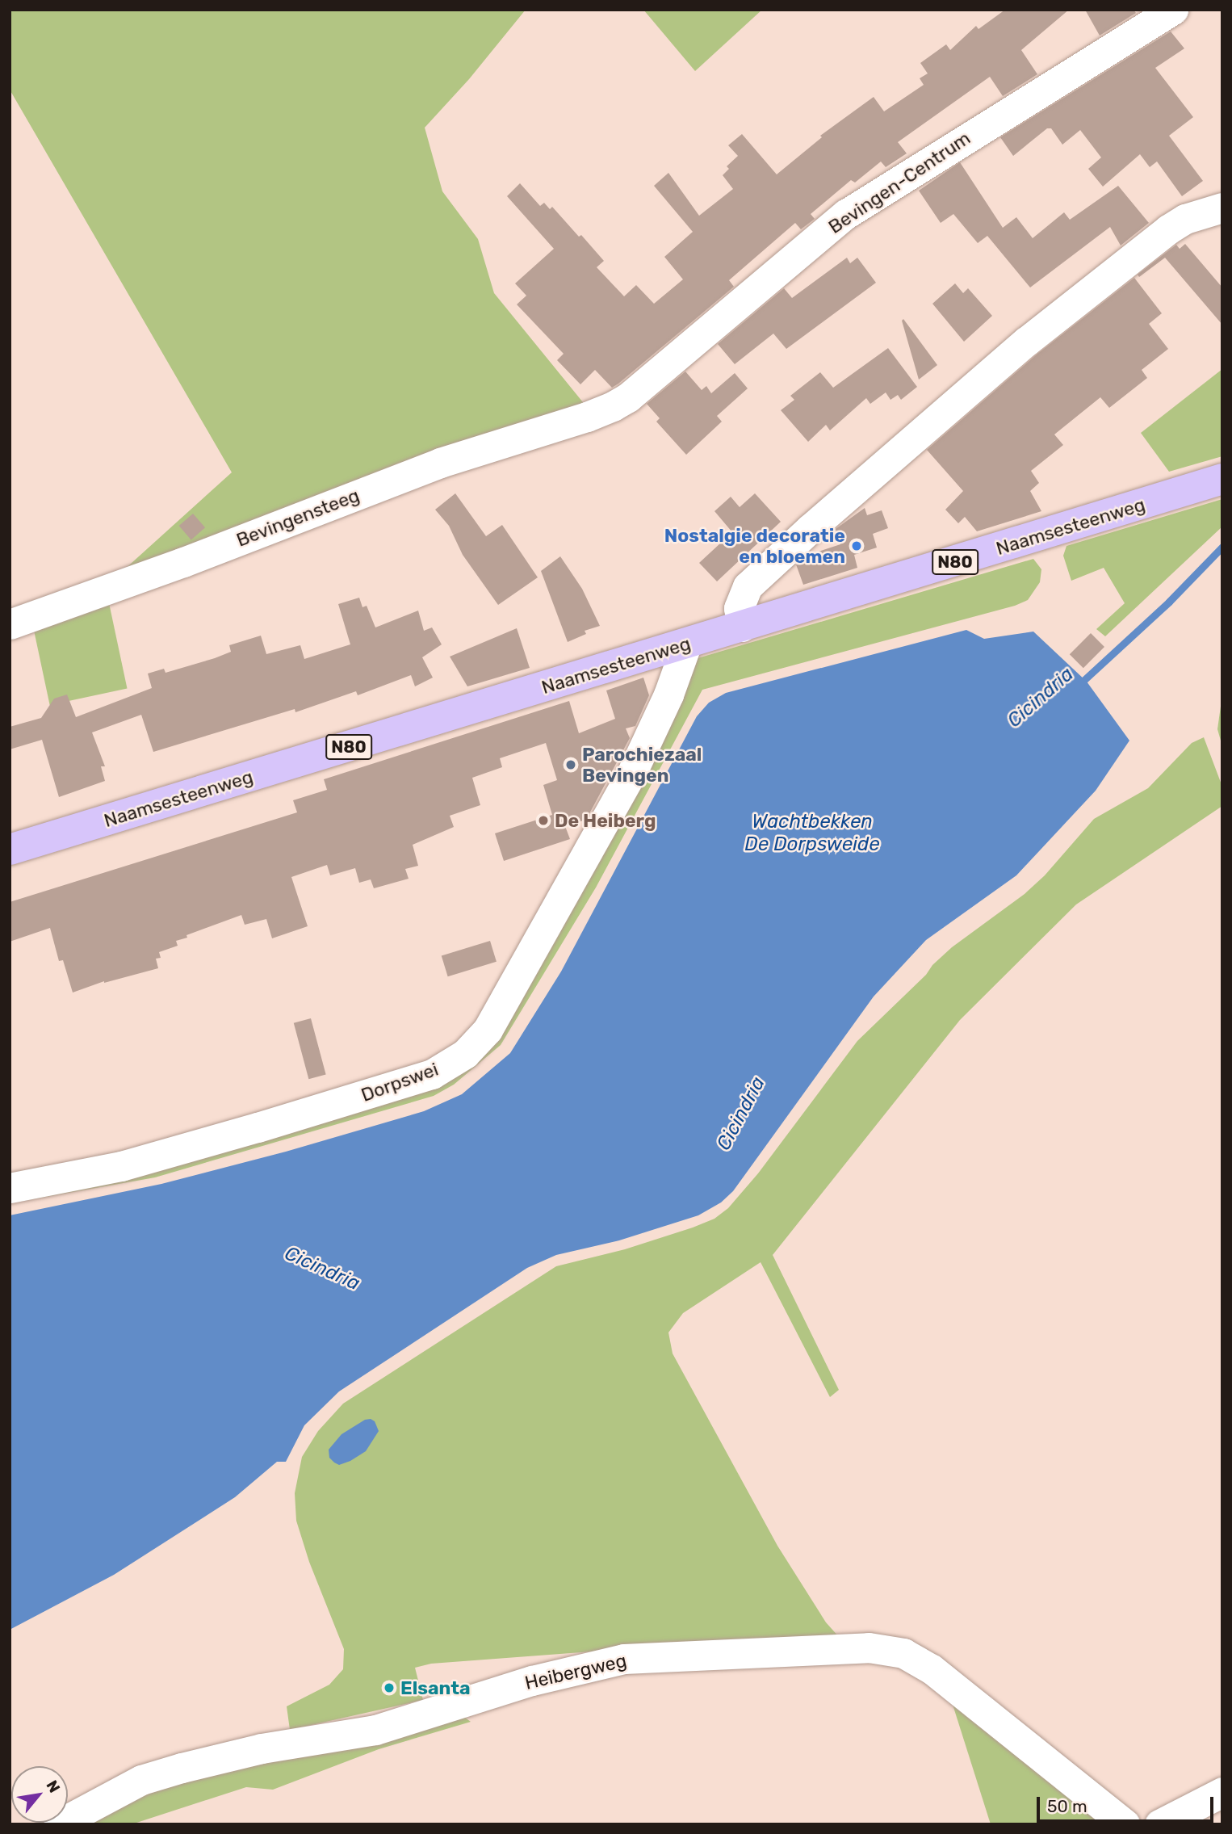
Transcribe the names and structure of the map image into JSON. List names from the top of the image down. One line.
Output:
{"streets":{"main road":["Naamsesteenweg","N80"],"street":["Bevingen-Centrum","Bevingensteeg","Dorpswei","Heibergweg"]},"crossings":[["Bevingen-Centrum","Bevingensteeg"],["Naamsesteenweg","Dorpswei"]],"water":["Cicindria","Wachtbekken De Dorpsweide"],"places":["Nostalgie decoratie en bloemen","Parochiezaal Bevingen","De Heiberg","Elsanta"],"scale_bar":"50 m","north":"top right"}
